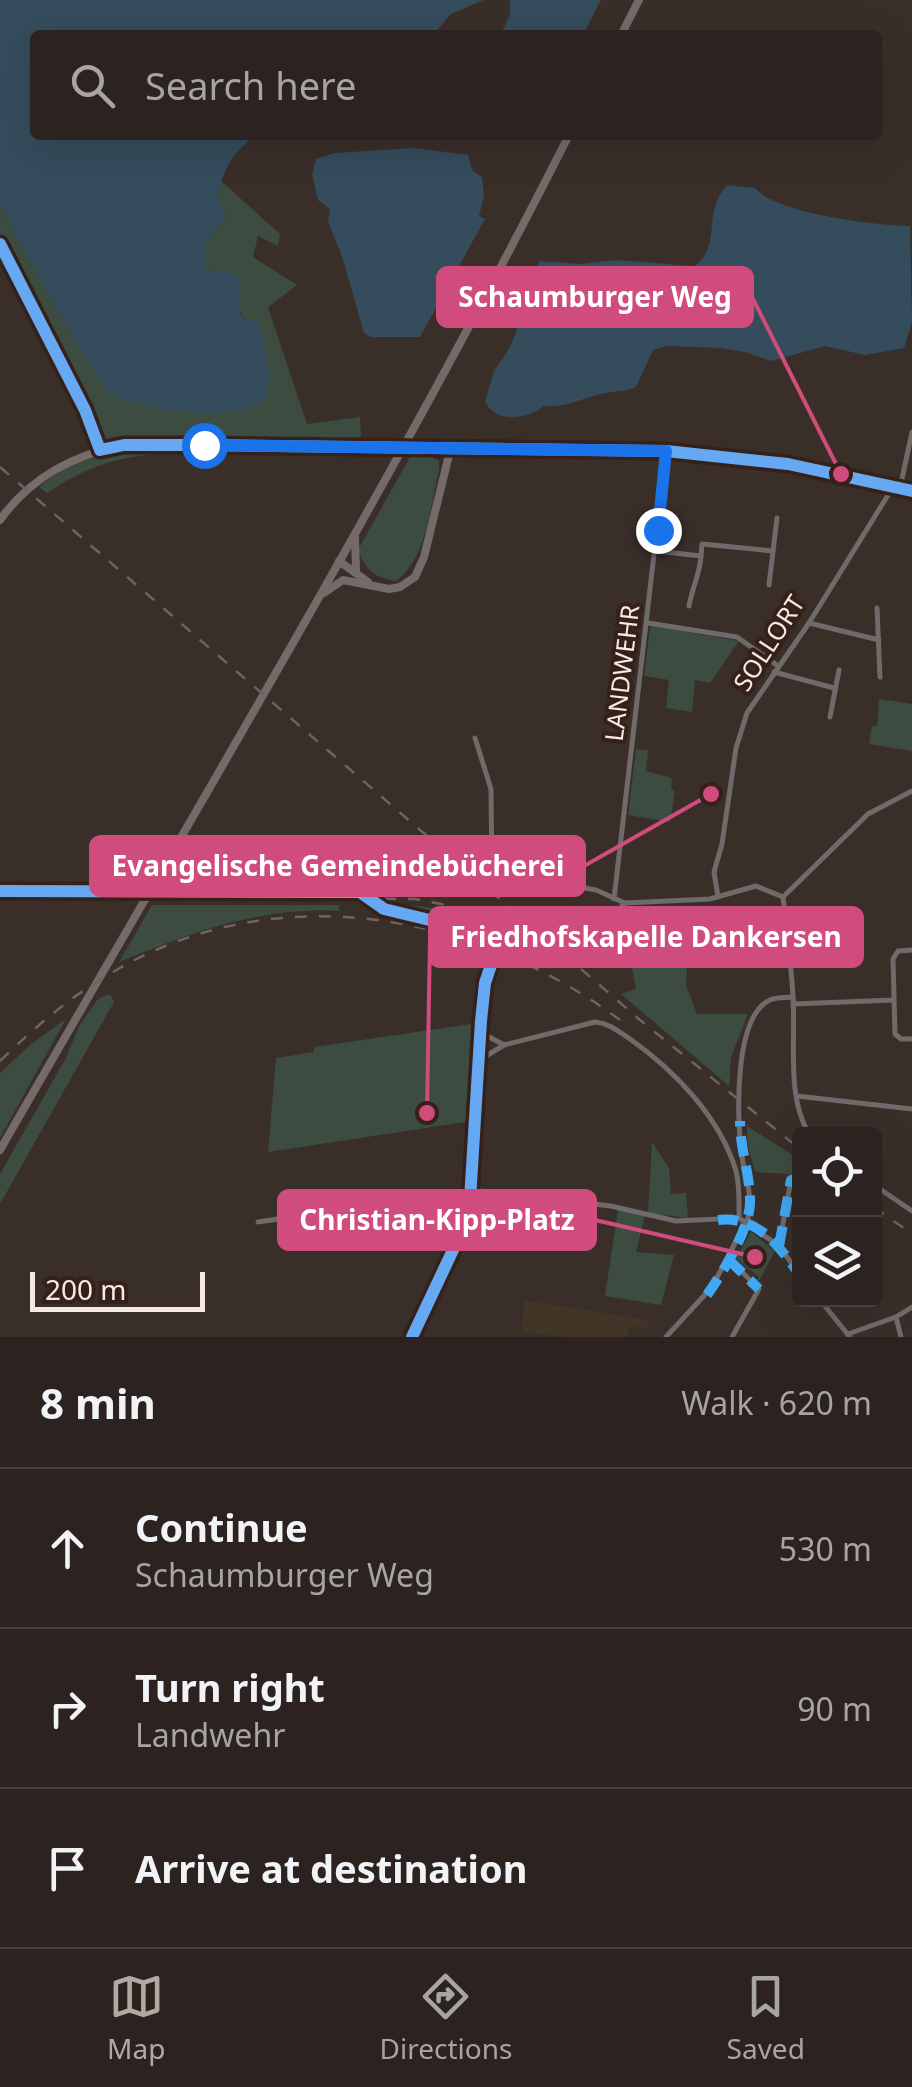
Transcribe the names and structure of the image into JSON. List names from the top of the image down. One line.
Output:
{"streets":{"street":["SOLLORT","LANDWEHR"]},"places":["Schaumburger Weg","Evangelische Gemeindebücherei","Friedhofskapelle Dankersen","Christian-Kipp-Platz"],"scale_bar":"200 m","page":{"search":"Search here","scale":"200 m","heading":["8 min","Walk · 620 m"],"list":[["Continue","Schaumburger Weg","530 m"],["Turn right","Landwehr","90 m"],"Arrive at destination"],"nav":["Map","Directions","Saved"]}}
